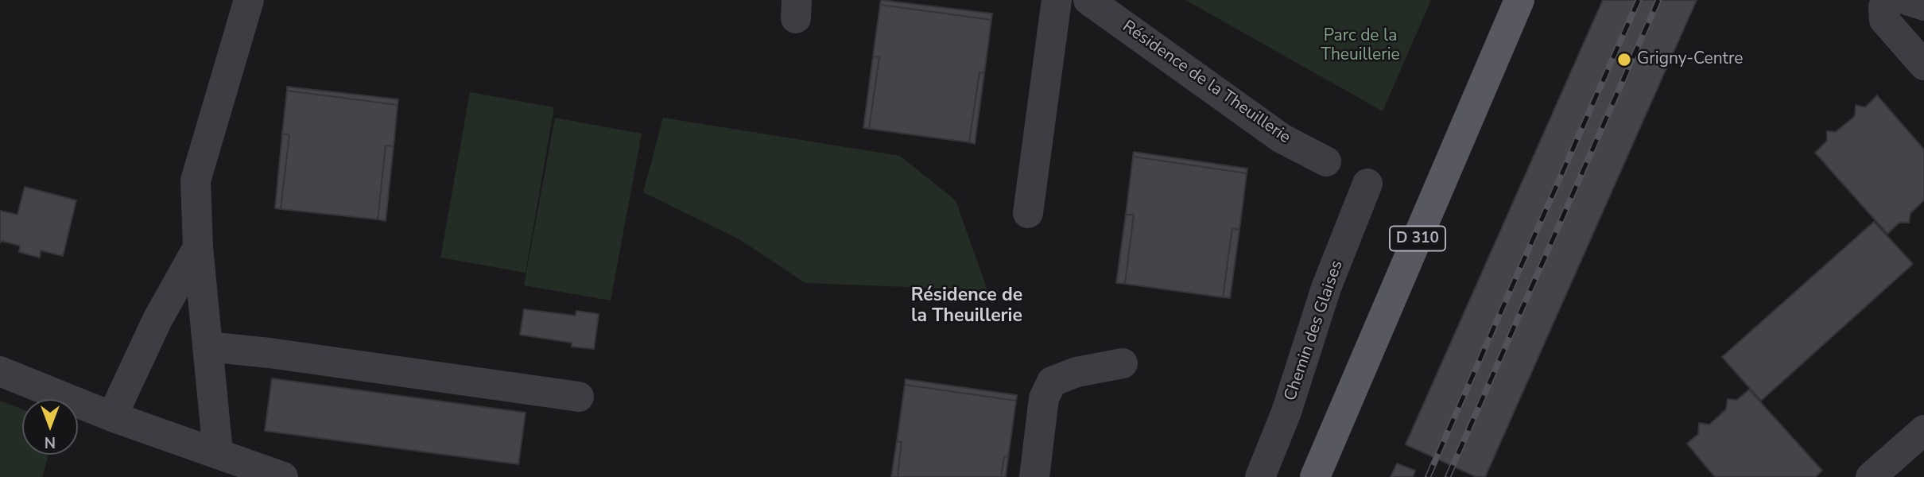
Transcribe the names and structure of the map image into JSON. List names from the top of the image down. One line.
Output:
{"streets":{"main road":["D 310"],"street":["Résidence de la Theuillerie","Chemin des Glaises"]},"districts":["Résidence de la Theuillerie"],"parks":["Parc de la Theuillerie"],"places":["Grigny-Centre"],"north":"bottom"}
